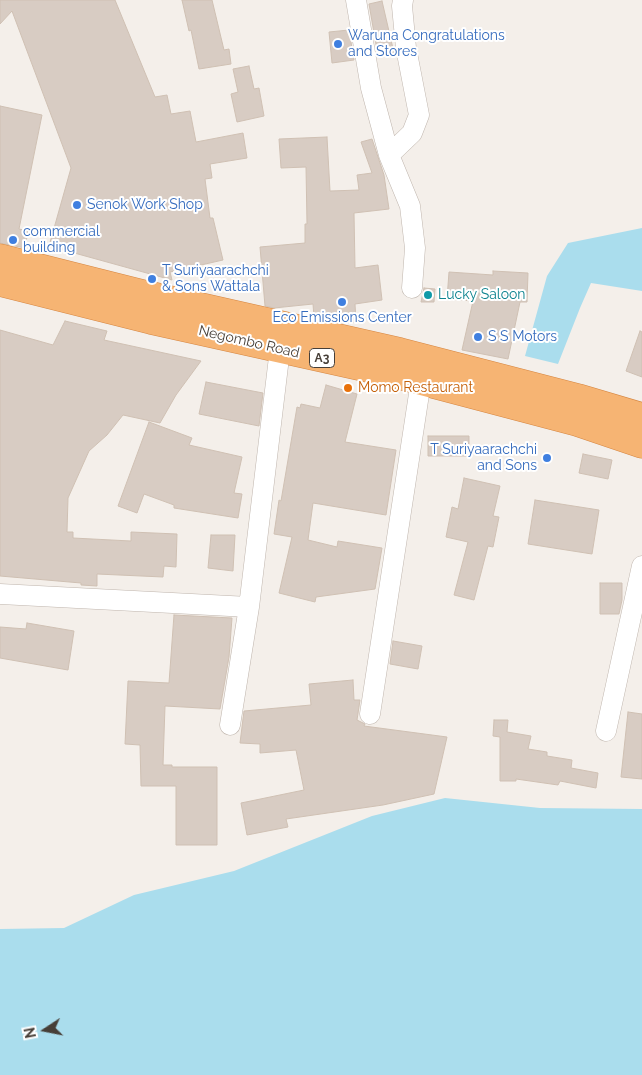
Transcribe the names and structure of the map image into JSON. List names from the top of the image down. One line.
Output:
{"streets":{"highway":["Negombo Road","A3"]},"places":["Waruna Congratulations and Stores","Senok Work Shop","commercial building","T Suriyaarachchi & Sons Wattala","Lucky Saloon","Eco Emissions Center","S S Motors","Momo Restaurant","T Suriyaarachchi and Sons"],"north":"left"}
